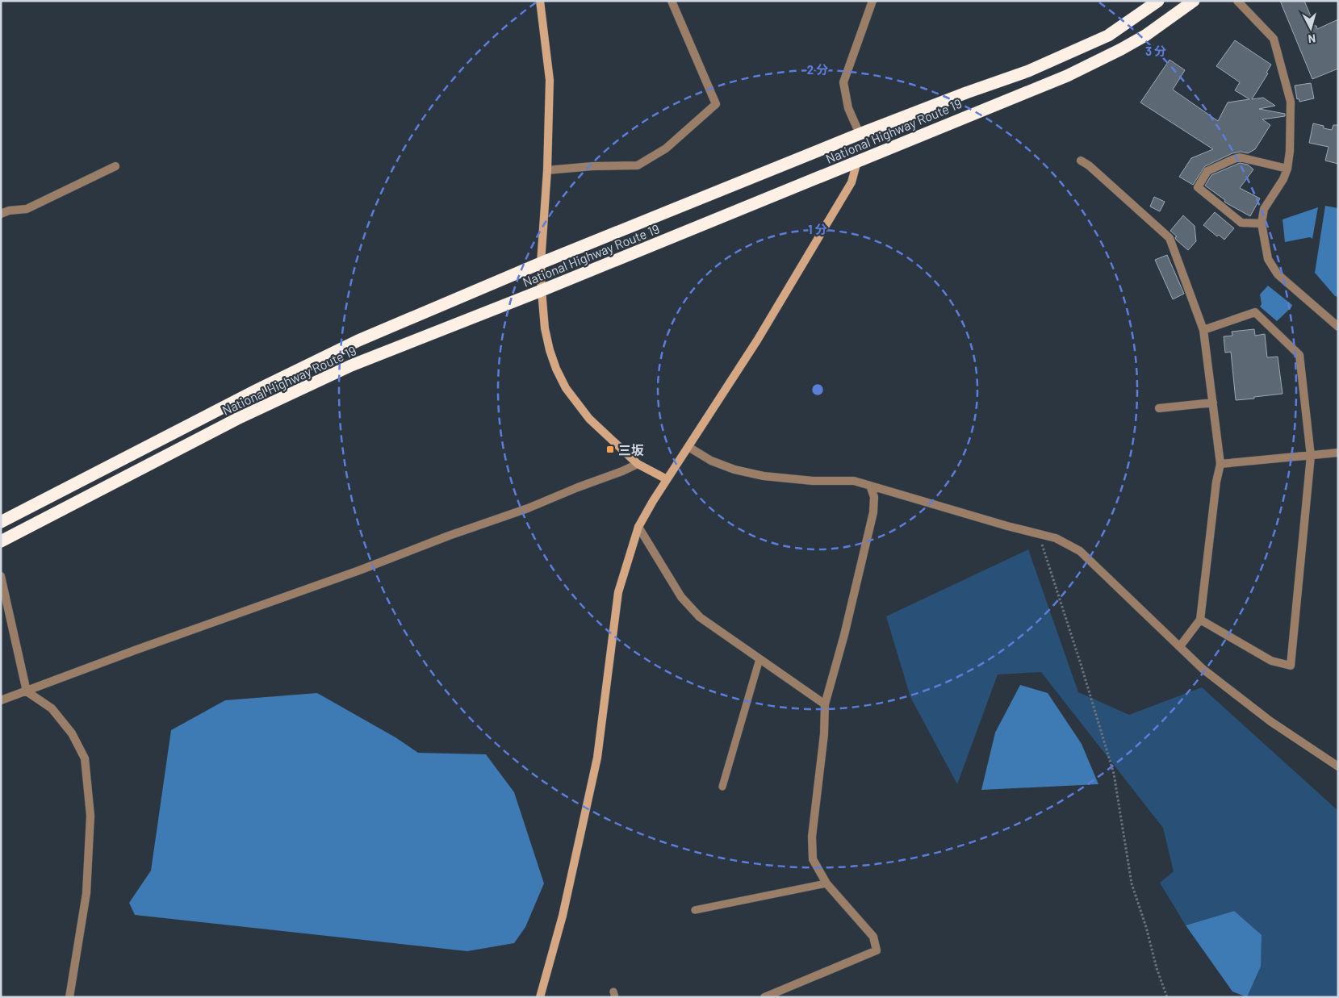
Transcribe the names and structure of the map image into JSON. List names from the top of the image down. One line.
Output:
{"streets":{"highway":["National Highway Route 19"]},"places":{"transit":["三坂"]},"north":"bottom","rings":["3 分","2 分","1 分"]}
